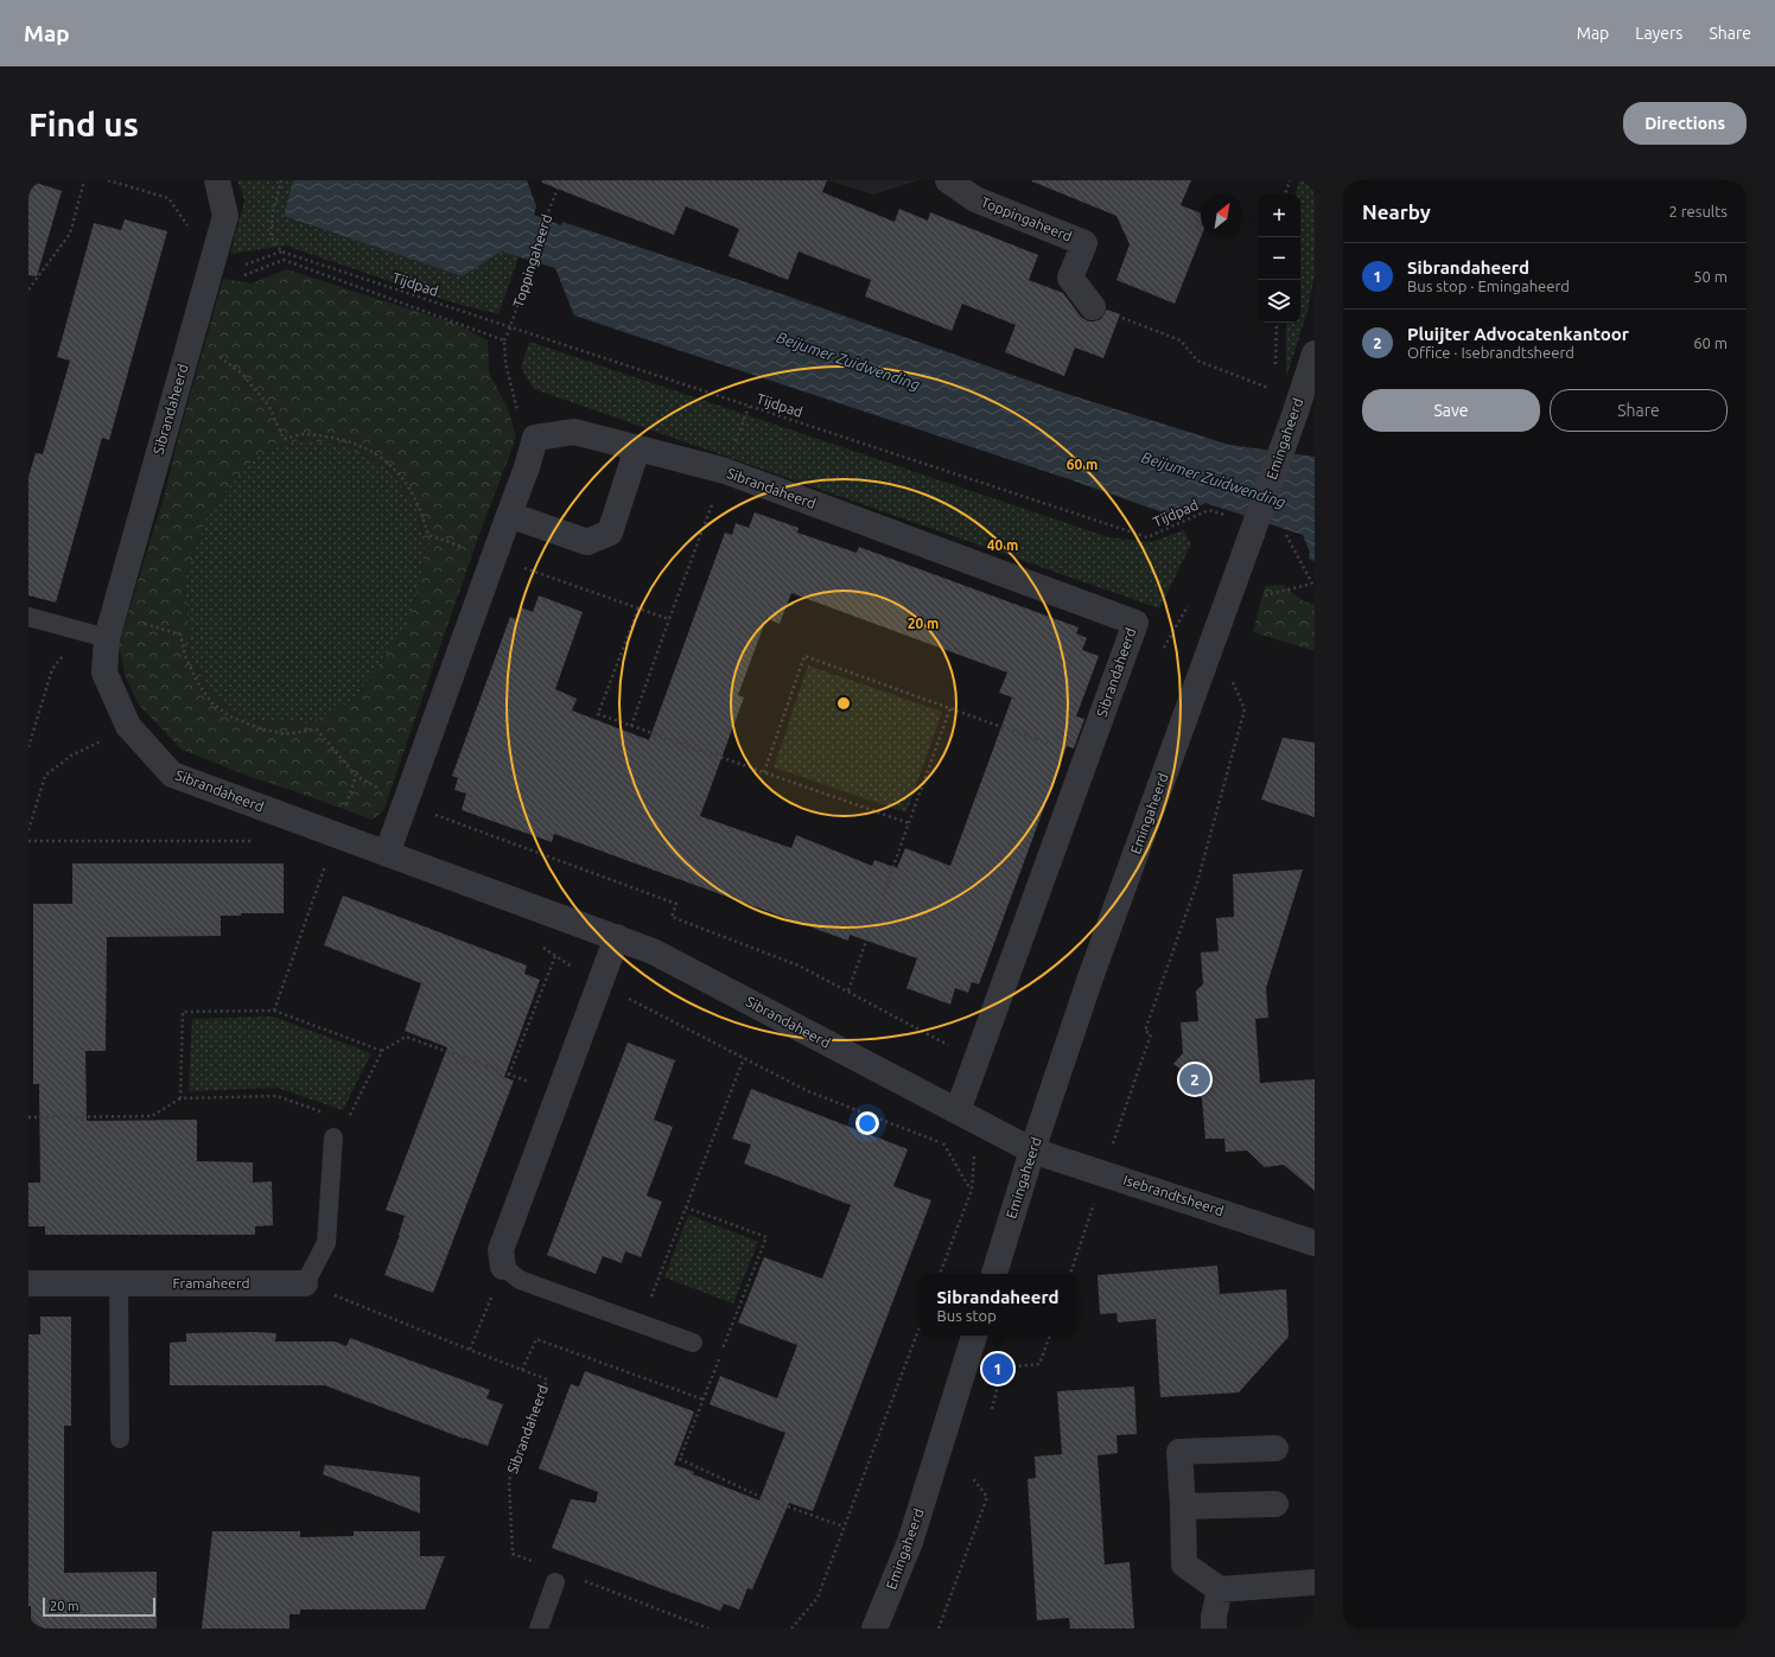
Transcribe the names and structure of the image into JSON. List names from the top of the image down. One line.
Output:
{"streets":{"street":["Toppingaheerd","Sibrandaheerd","Emingaheerd","Isebrandtsheerd","Framaheerd"],"path":["Tijdpad"]},"crossings":[["Toppingaheerd","Tijdpad"],["Sibrandaheerd","Emingaheerd"],["Sibrandaheerd","Isebrandtsheerd"],["Emingaheerd","Isebrandtsheerd"]],"water":["Beijumer Zuidwending"],"scale_bar":"20 m","north":"top right","page":{"header":"Map","nav":["Map","Layers","Share"],"buttons":["Directions",["Save","Share"]],"title":"Find us","heading":["Nearby","2 results"],"map_buttons":["+","−"],"list":[{"mark":"1","name":"Sibrandaheerd","note":"Bus stop · Emingaheerd","value":"50 m"},{"mark":"2","name":"Pluijter Advocatenkantoor","note":"Office · Isebrandtsheerd","value":"60 m"}],"pins":["2","1"],"popup":["Sibrandaheerd","Bus stop"],"scale":"20 m"},"rings":["60 m","40 m","20 m"]}
